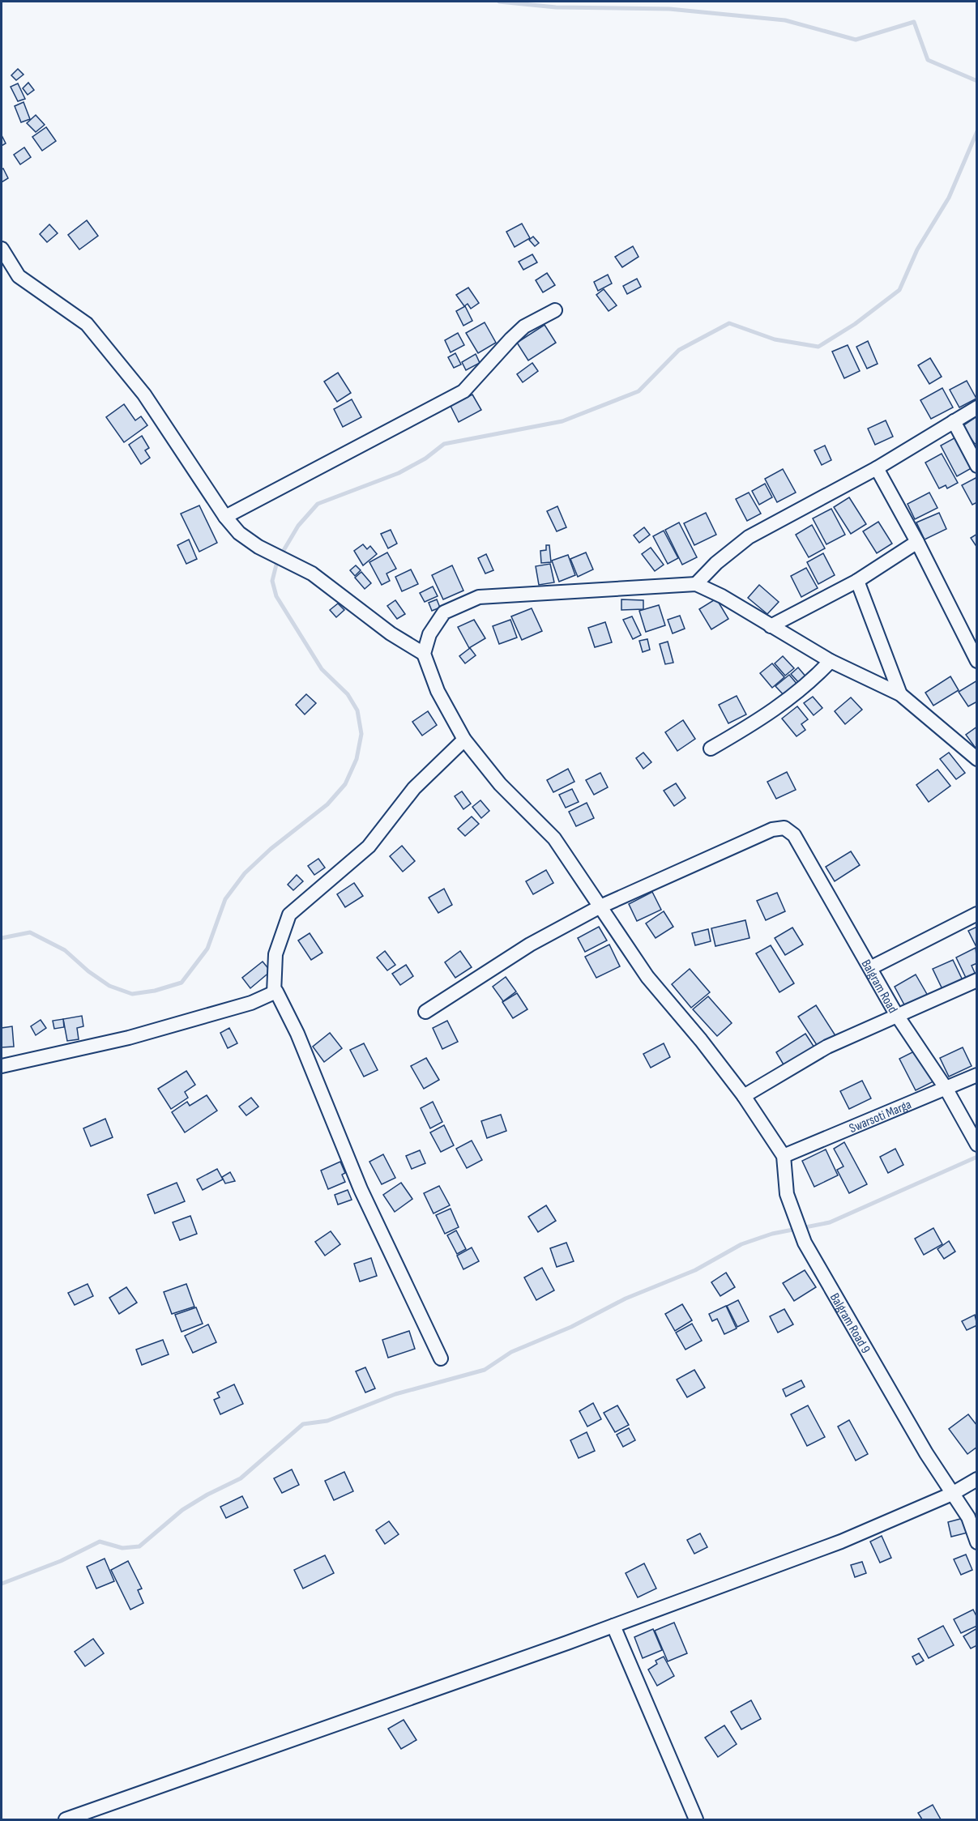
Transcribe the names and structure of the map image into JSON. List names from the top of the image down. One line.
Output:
{"streets":{"street":["Balgram Road","Swarsoti Marga","Balgram Road 9"]},"crossings":[["Balgram Road","Swarsoti Marga"],["Swarsoti Marga","Balgram Road 9"]]}
